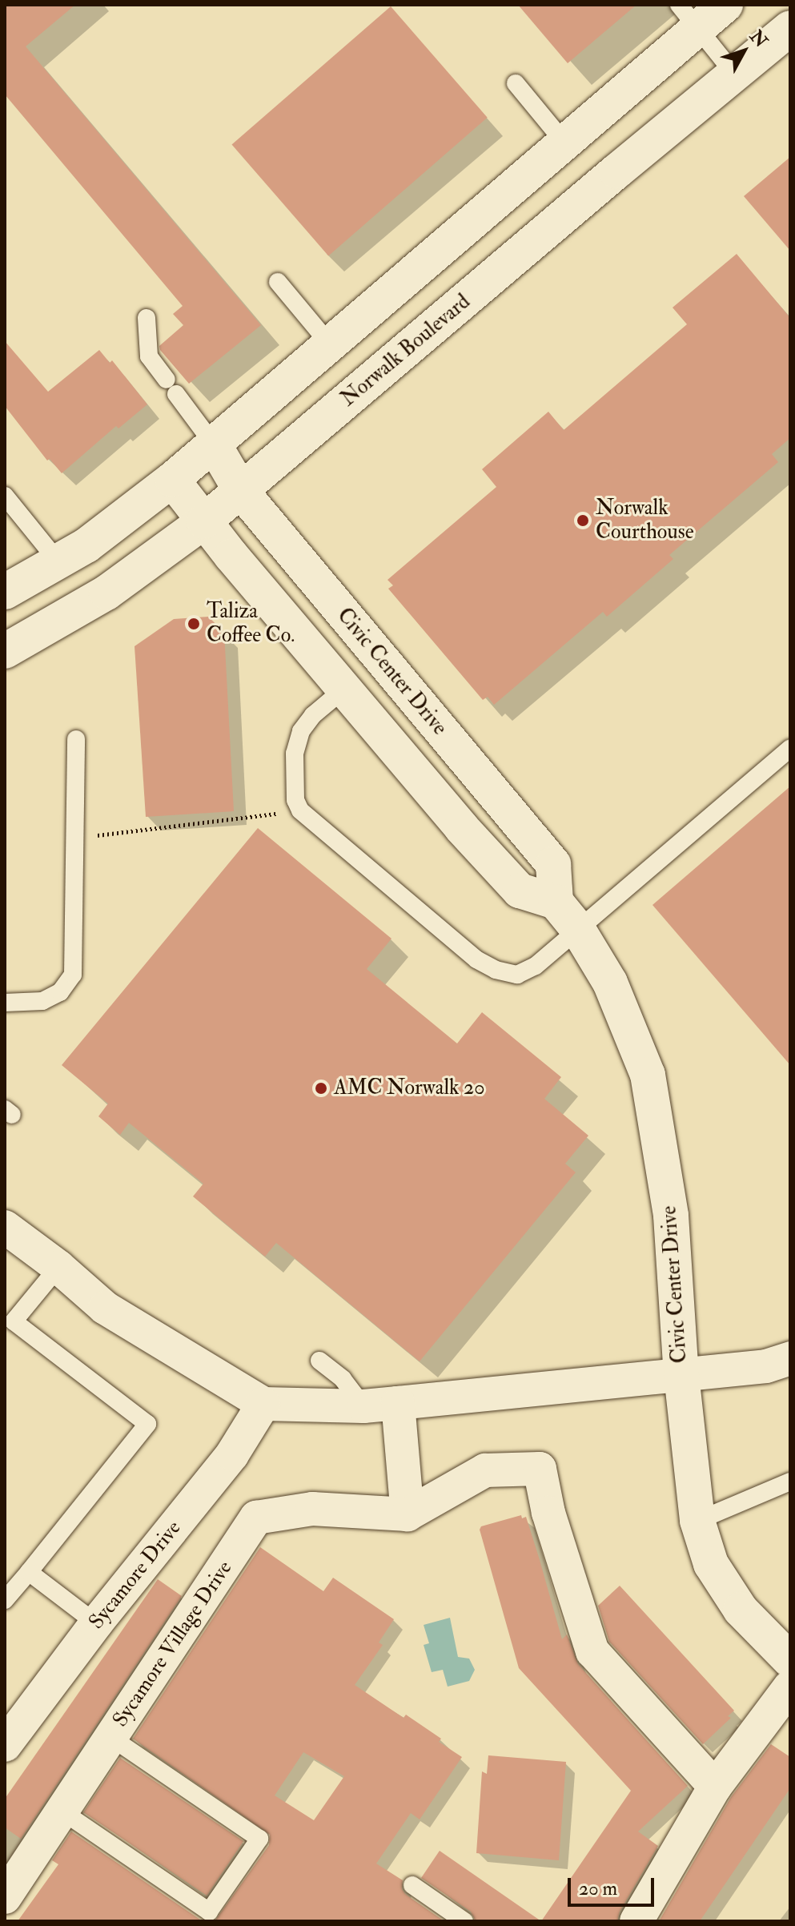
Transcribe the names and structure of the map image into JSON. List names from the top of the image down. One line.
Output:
{"streets":{"main road":["Norwalk Boulevard","Civic Center Drive"],"street":["Sycamore Drive","Sycamore Village Drive"]},"crossings":[["Norwalk Boulevard","Civic Center Drive"]],"places":["Norwalk Courthouse","Taliza Coffee Co.","AMC Norwalk 20"],"scale_bar":"20 m","north":"top right"}
